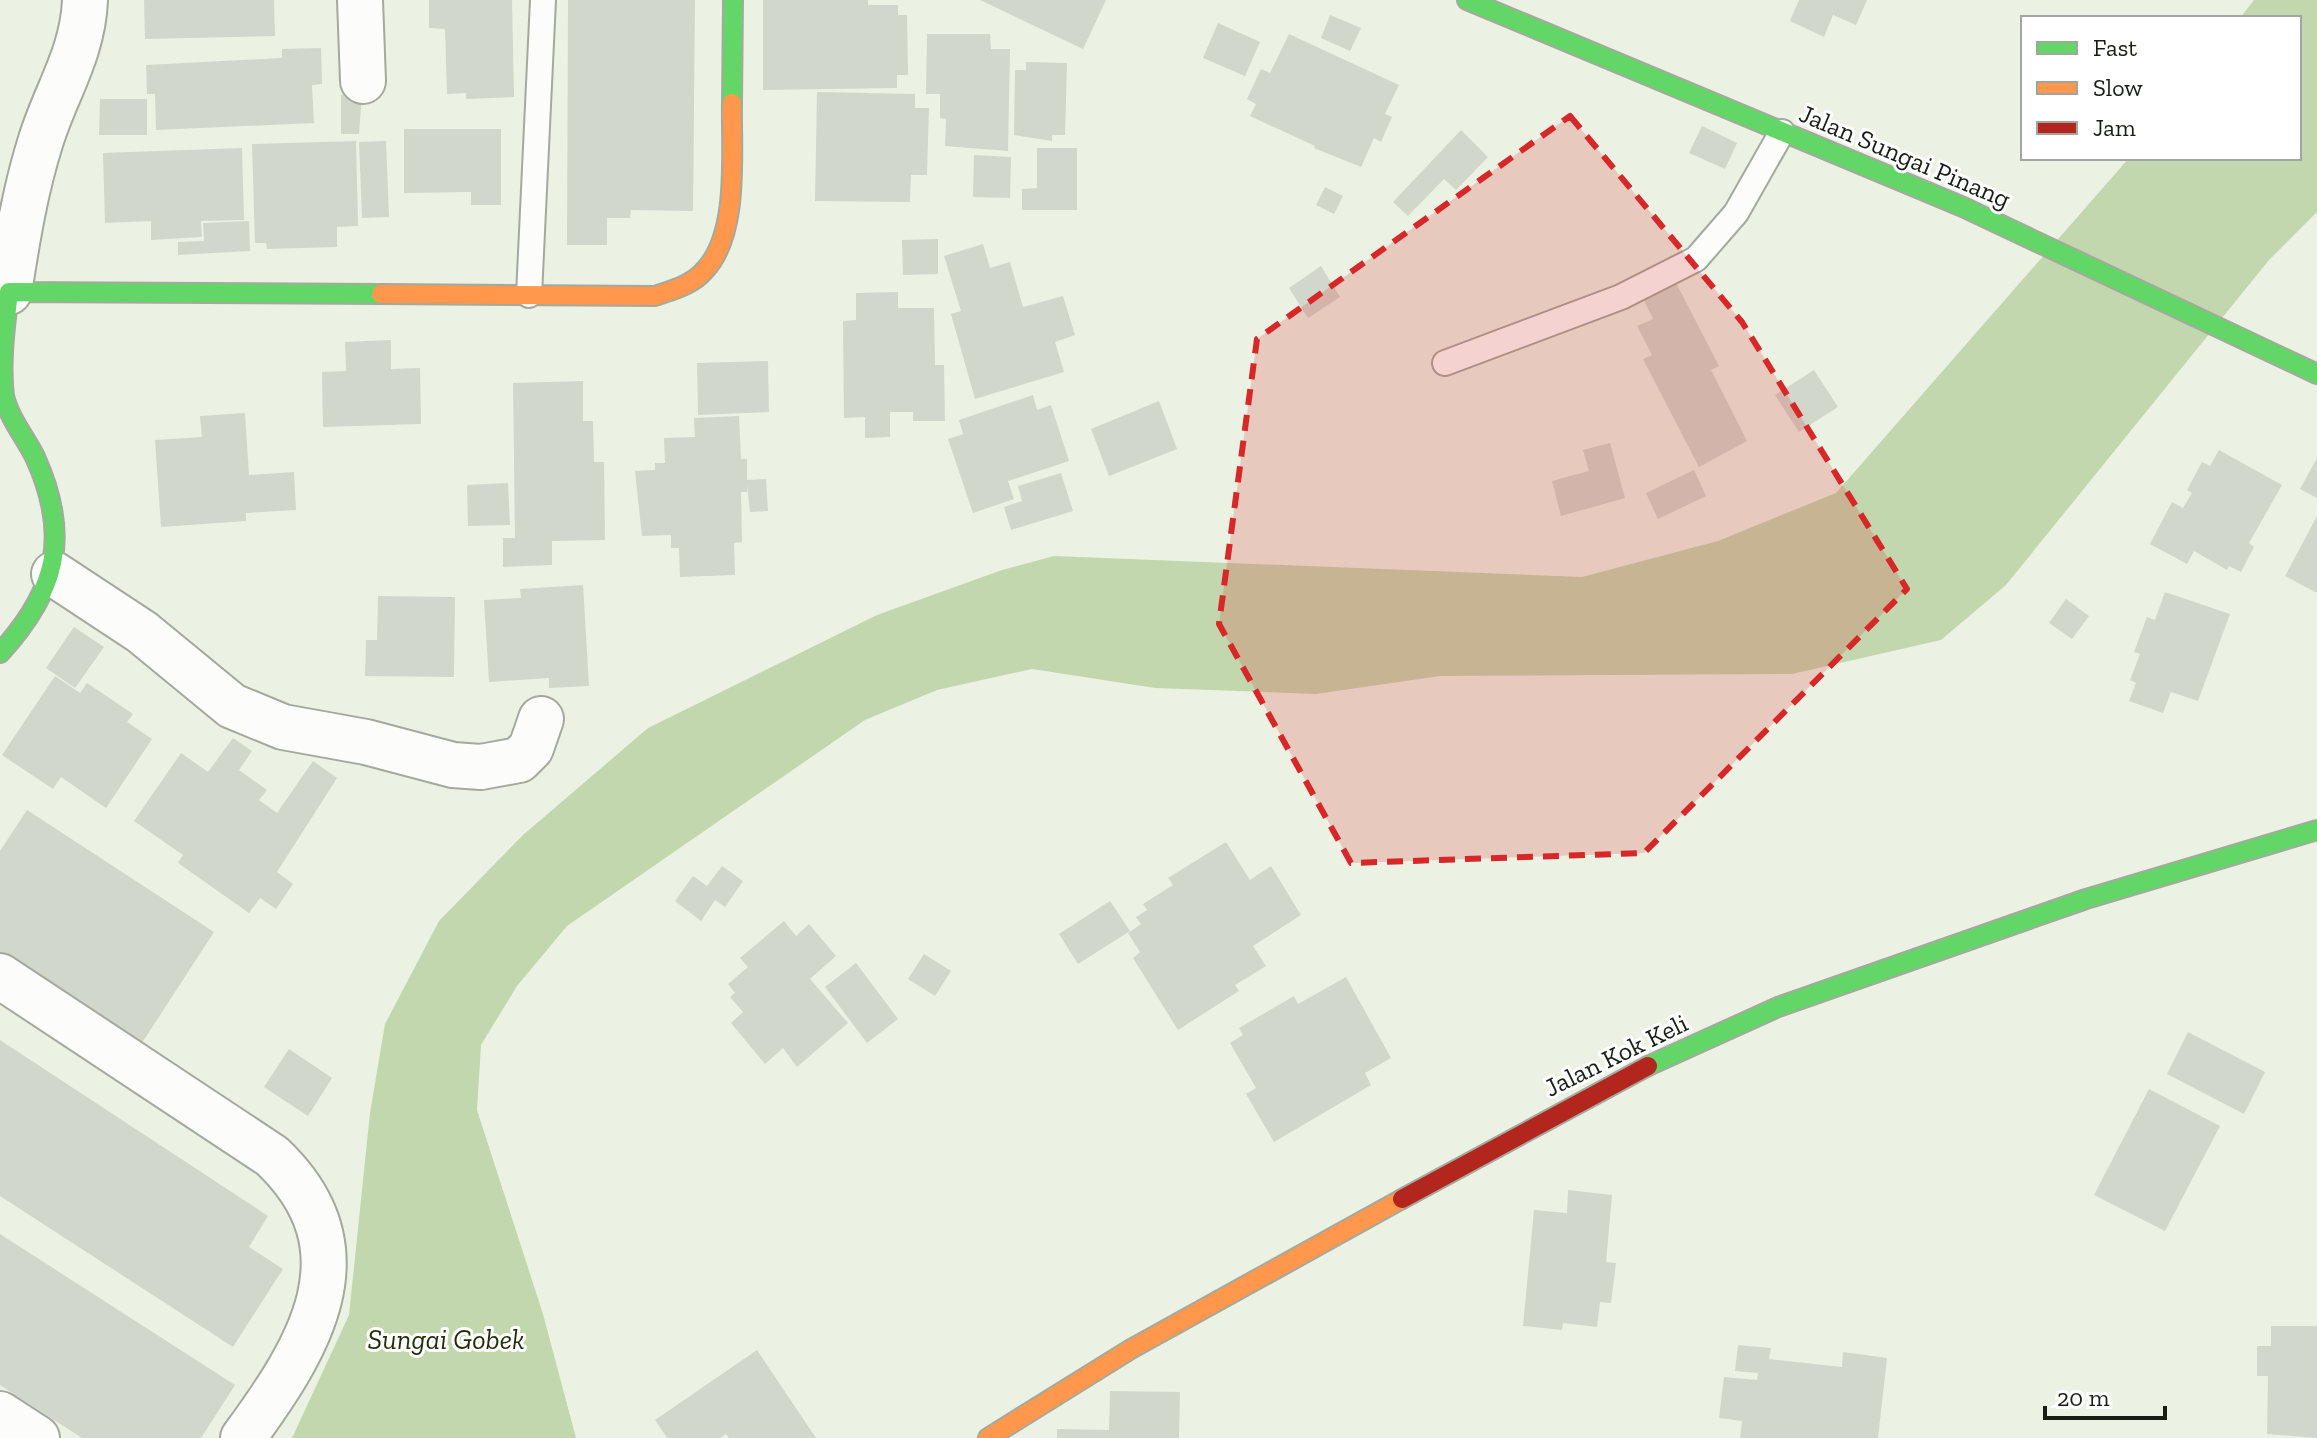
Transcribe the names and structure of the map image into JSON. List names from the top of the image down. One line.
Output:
{"streets":{"street":["Jalan Sungai Pinang","Jalan Kok Keli"]},"water":["Sungai Gobek"],"legend":["Fast","Slow","Jam"],"scale_bar":"20 m"}
